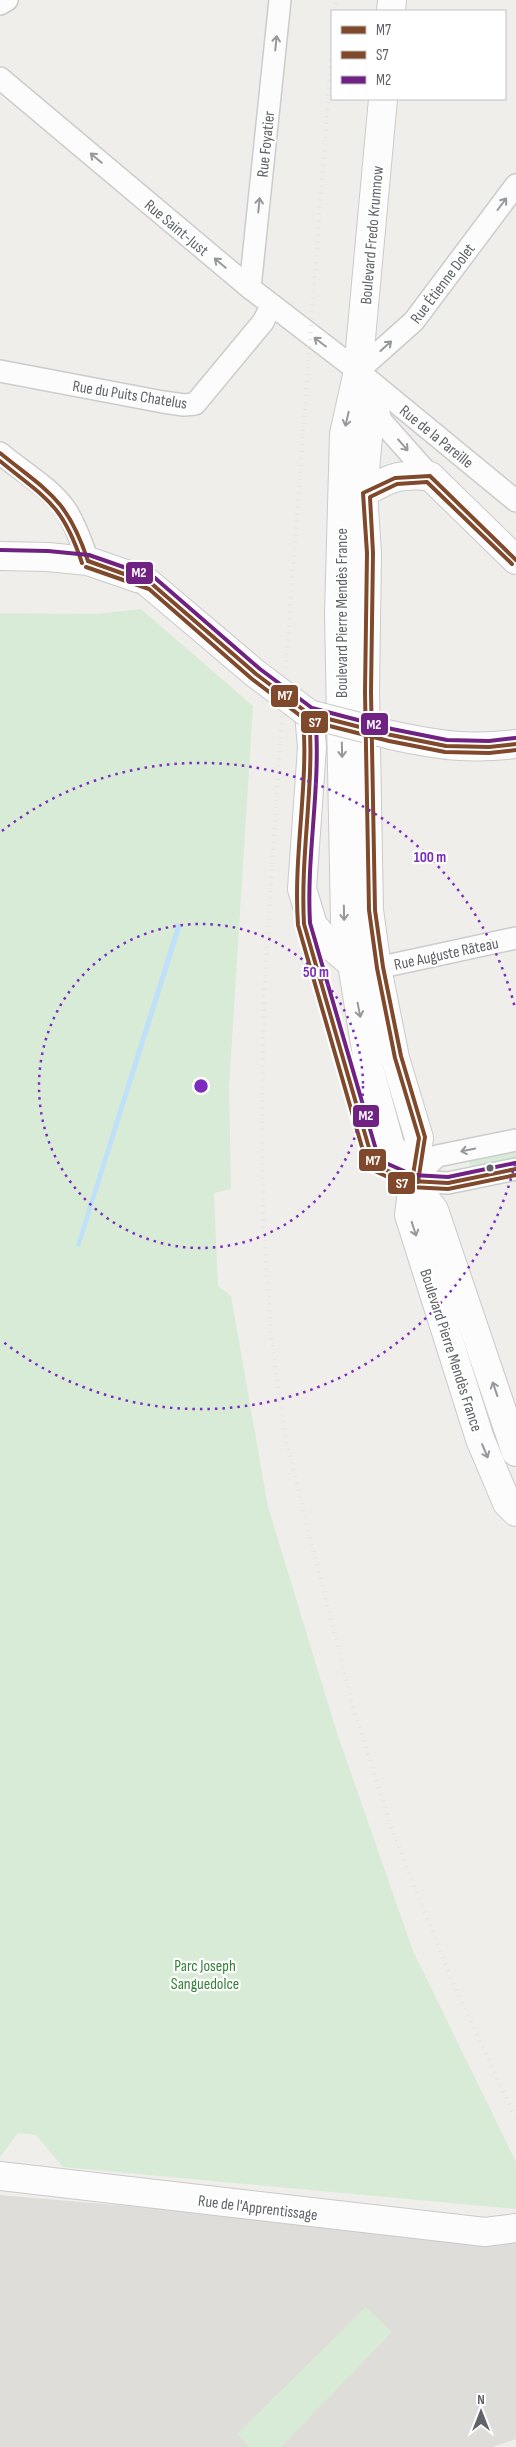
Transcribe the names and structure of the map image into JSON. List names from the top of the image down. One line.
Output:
{"streets":{"main road":["Boulevard Fredo Krumnow","Rue de la Pareille","Boulevard Pierre Mendès France","Rue de l'Apprentissage"],"street":["Rue Foyatier","Rue Saint-Just","Rue Étienne Dolet","Rue du Puits Chatelus","Rue Auguste Râteau"]},"crossings":[["Rue Foyatier","Rue Saint-Just"],["Rue Saint-Just","Boulevard Fredo Krumnow"],["Rue Saint-Just","Rue Étienne Dolet"],["Rue Saint-Just","Rue du Puits Chatelus"],["Rue Saint-Just","Rue de la Pareille"],["Rue Saint-Just","Boulevard Pierre Mendès France"],["Boulevard Fredo Krumnow","Rue Étienne Dolet"],["Boulevard Fredo Krumnow","Rue de la Pareille"],["Boulevard Fredo Krumnow","Boulevard Pierre Mendès France"],["Rue Étienne Dolet","Rue de la Pareille"],["Rue Étienne Dolet","Boulevard Pierre Mendès France"],["Rue de la Pareille","Boulevard Pierre Mendès France"],["Boulevard Pierre Mendès France","Rue Auguste Râteau"]],"one_way":["Rue Foyatier","Rue Saint-Just","Rue Étienne Dolet"],"parks":["Parc Joseph Sanguedolce"],"lines":["transit line M7","transit line S7","transit line M2"],"legend":["M7","S7","M2"],"north":"top","rings":["100 m","50 m"]}
